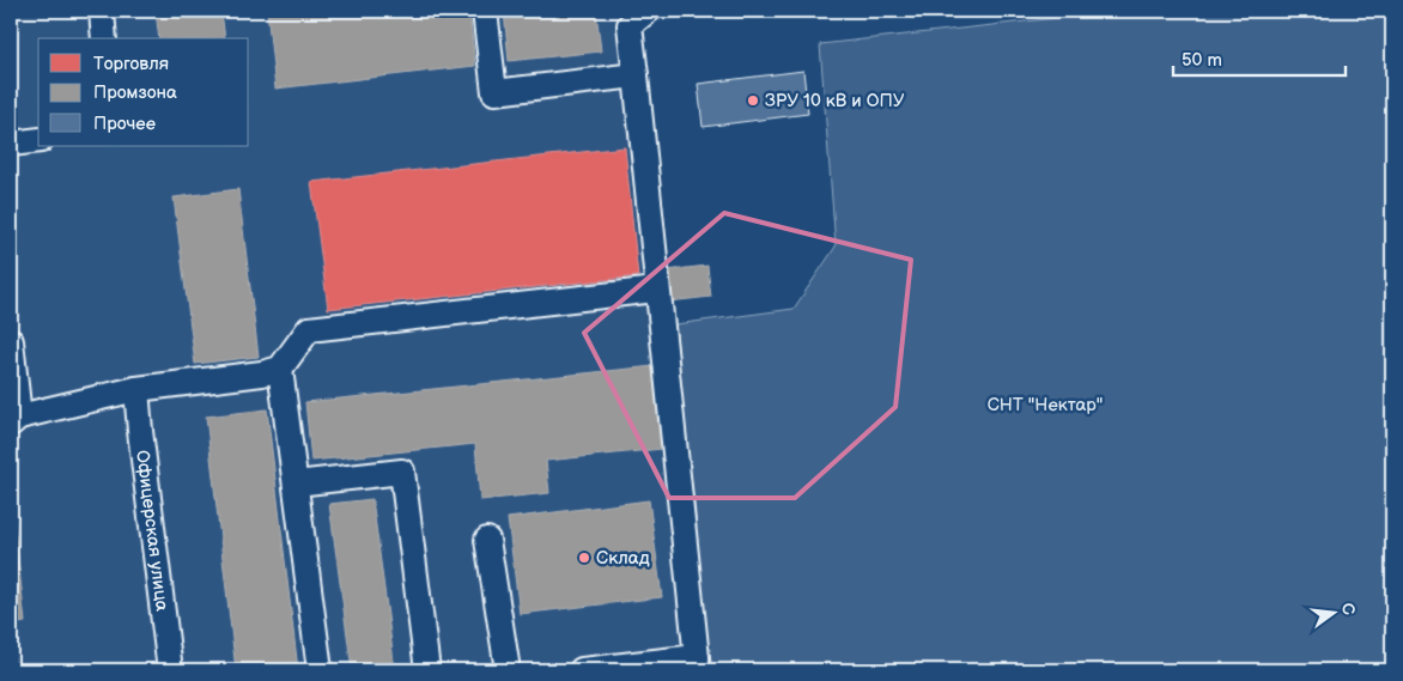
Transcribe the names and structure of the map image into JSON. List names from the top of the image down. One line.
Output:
{"streets":{"street":["Офицерская улица"]},"parks":["СНТ \"Нектар\""],"places":["ЗРУ 10 кВ и ОПУ","Склад"],"legend":["Торговля","Промзона","Прочее"],"scale_bar":"50 m","north":"right"}
